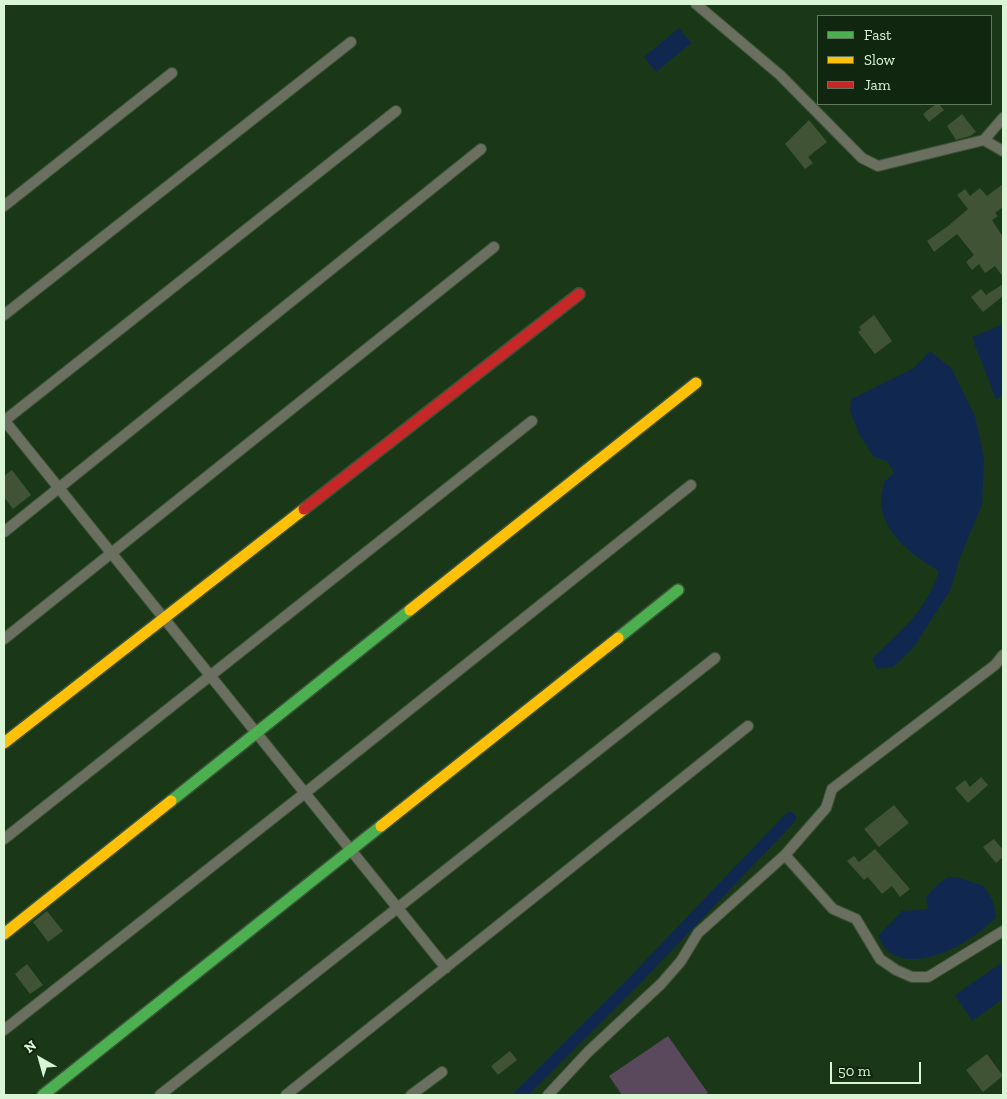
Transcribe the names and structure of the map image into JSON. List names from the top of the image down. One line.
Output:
{"legend":["Fast","Slow","Jam"],"scale_bar":"50 m","north":"top left"}
